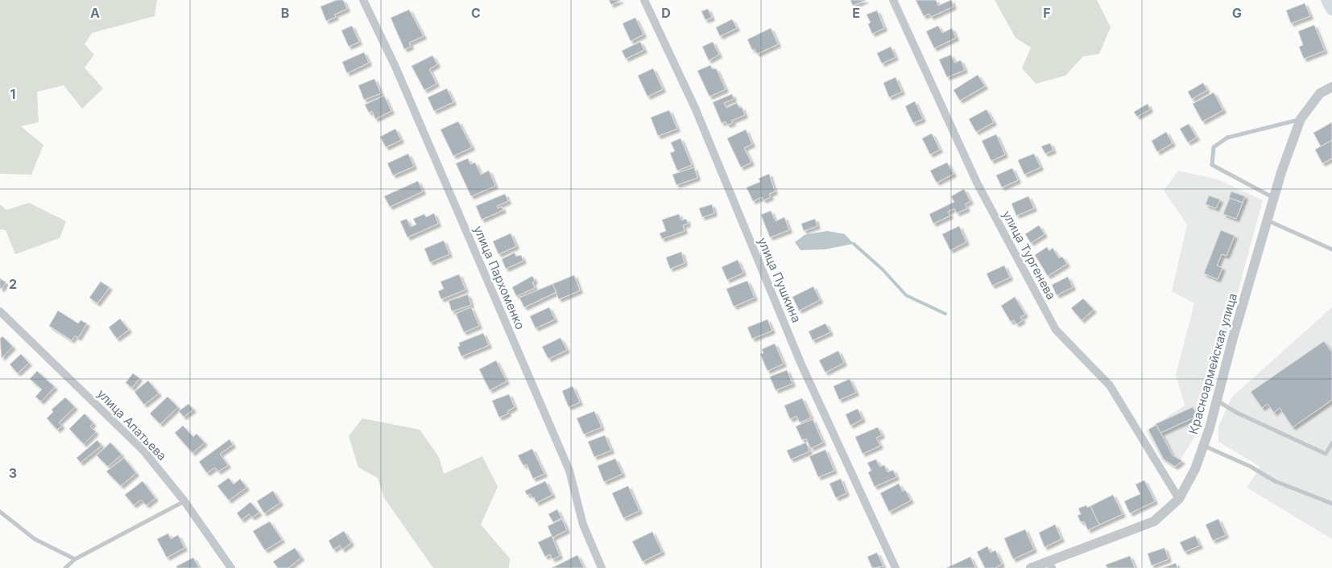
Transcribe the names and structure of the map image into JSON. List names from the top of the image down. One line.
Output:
{"streets":{"street":["улица Тургенева","улица Пархоменко","улица Пушкина","Красноармейская улица","улица Апатьева"]},"crossings":[["улица Тургенева","Красноармейская улица"]],"grid":{"columns":["A","B","C","D","E","F","G"],"rows":["1","2","3"]}}
